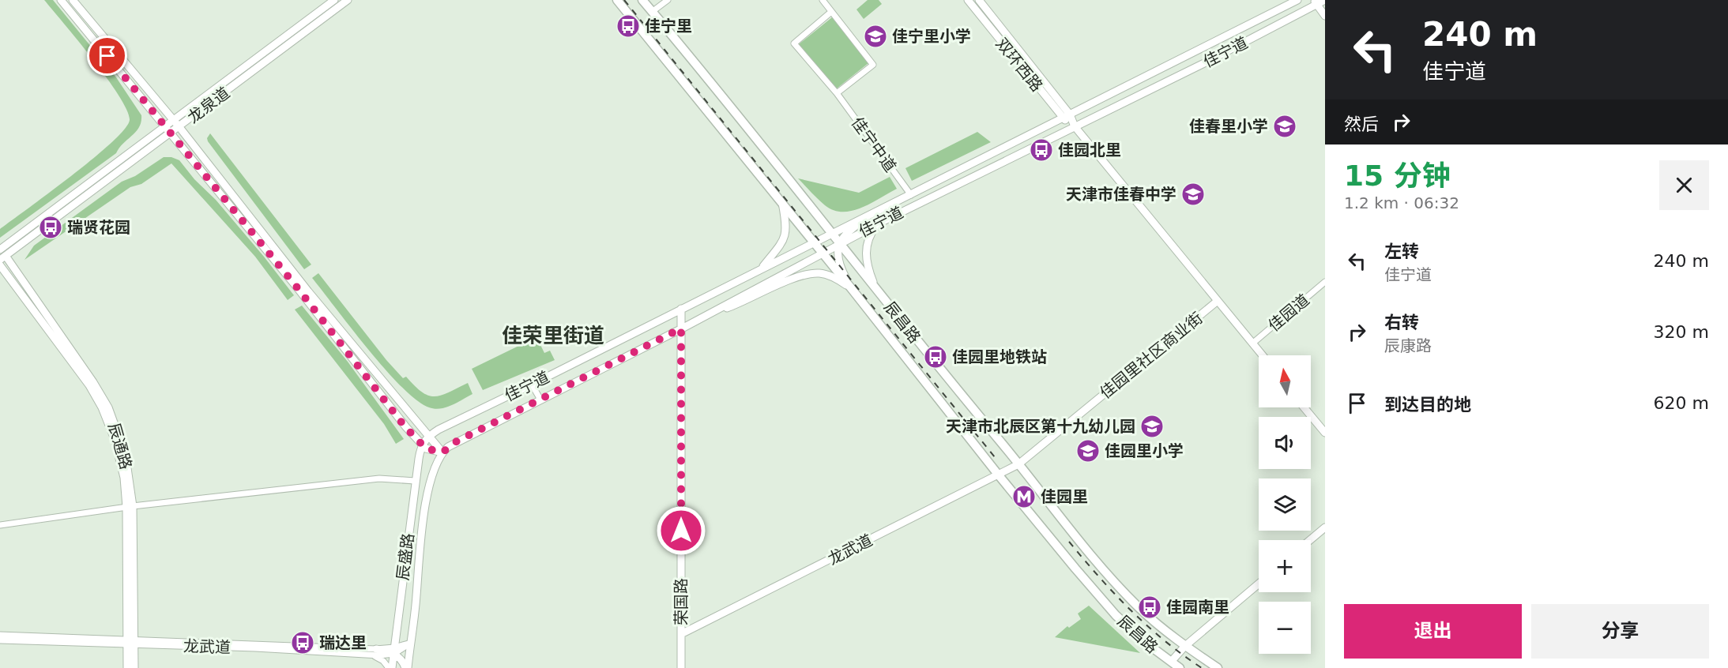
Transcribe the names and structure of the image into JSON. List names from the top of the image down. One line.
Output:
{"streets":{"main road":["辰昌路"],"street":["佳宁道","双环西路","龙泉道","佳宁中道","佳园道","佳园里社区商业街","辰通路","龙武道","辰盛路","荣国路"]},"crossings":[["佳宁道","双环西路"],["佳宁道","佳宁中道"],["佳宁道","辰昌路"],["佳宁道","辰盛路"],["佳宁道","荣国路"],["龙泉道","辰通路"],["辰昌路","佳园里社区商业街"],["辰昌路","龙武道"],["佳园里社区商业街","龙武道"],["辰通路","龙武道"],["龙武道","辰盛路"],["龙武道","荣国路"]],"districts":["佳荣里街道"],"places":{"bus stop":["佳宁里","佳园北里","瑞贤花园","佳园里地铁站","佳园南里","瑞达里"],"school or university":["佳宁里小学","佳春里小学","天津市佳春中学","天津市北辰区第十九幼儿园","佳园里小学"],"metro station":["佳园里"]},"north":"top","page":{"turn":["240 m","佳宁道"],"then":"然后","heading":["15 分钟","1.2 km · 06:32"],"list":[{"name":"左转","note":"佳宁道","value":"240 m"},{"name":"右转","note":"辰康路","value":"320 m"},{"name":"到达目的地","value":"620 m"}],"map_buttons":["+","−"],"buttons":["退出","分享"]}}
